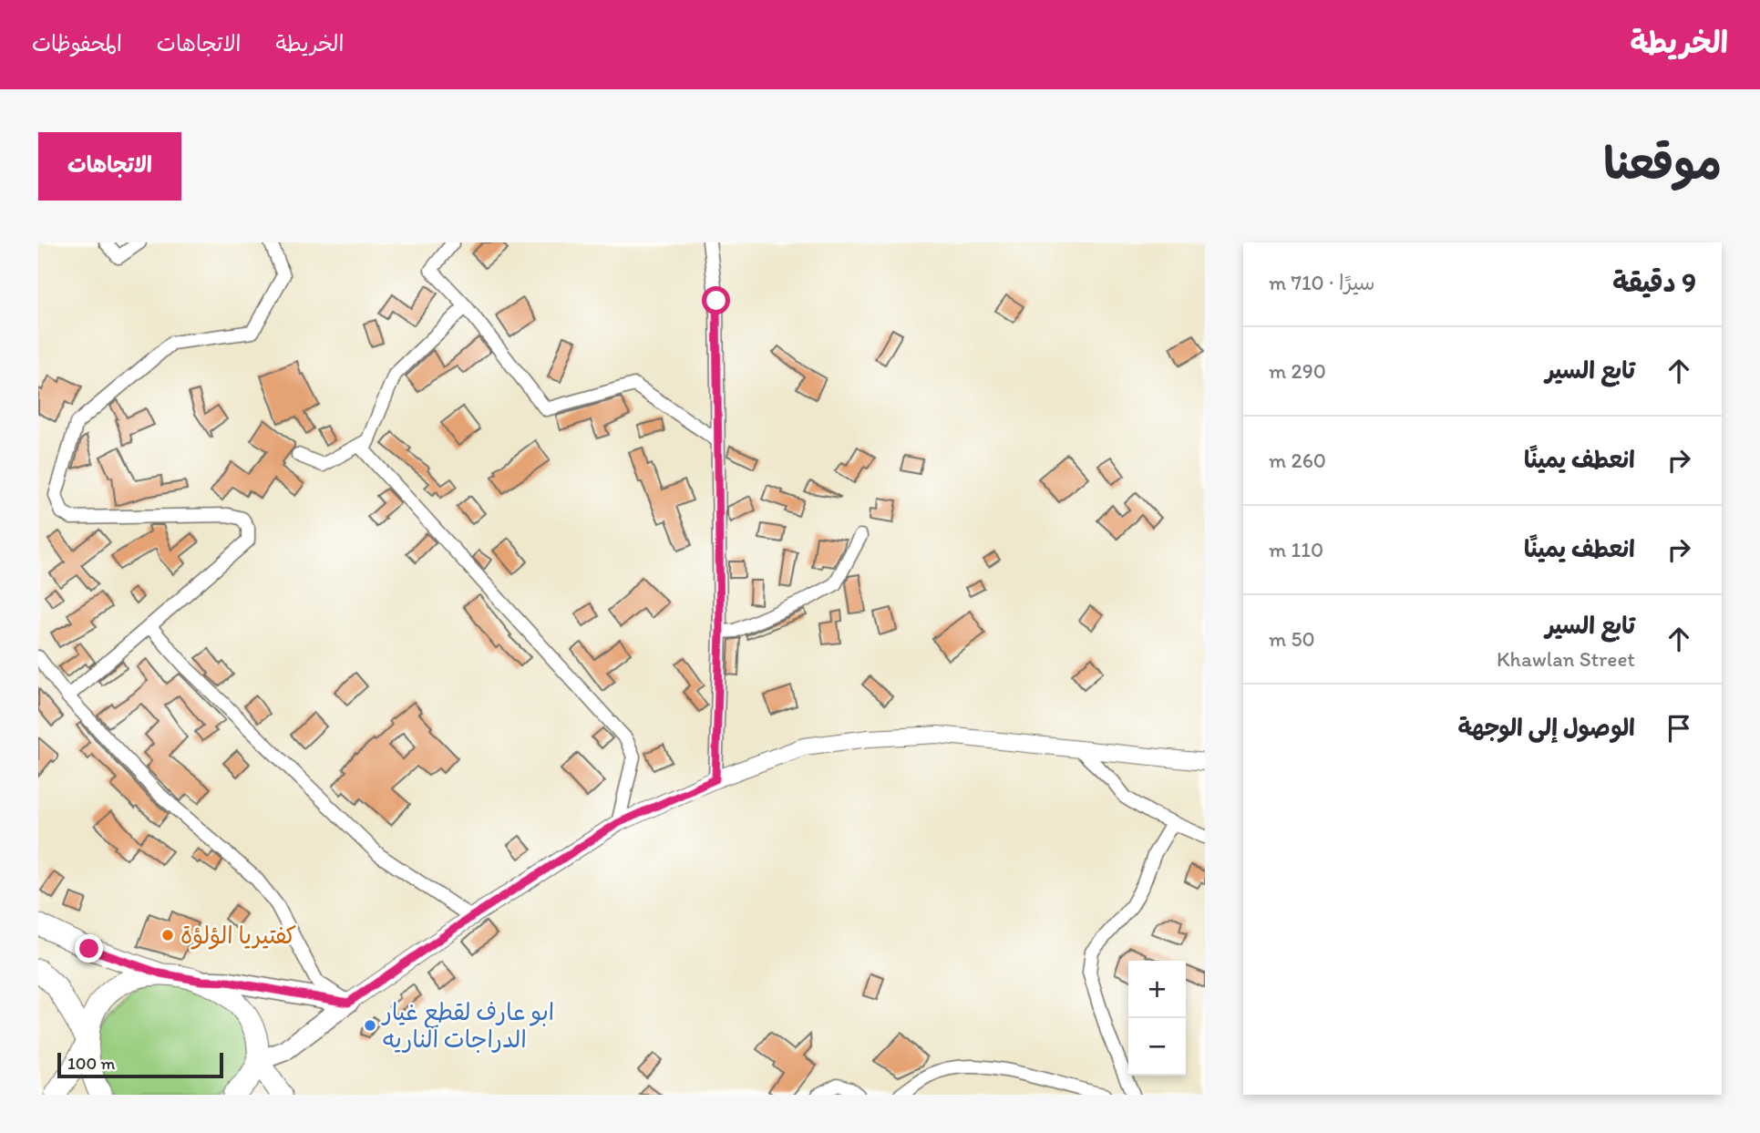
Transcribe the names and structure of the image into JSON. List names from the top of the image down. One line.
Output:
{"places":["كفتيريا الؤلؤة","ابو عارف لقطع غيار الدراجات الناريه"],"scale_bar":"100 m","page":{"header":"الخريطة","nav":["الخريطة","الاتجاهات","المحفوظات"],"title":"موقعنا","buttons":"الاتجاهات","heading":["9 دقيقة","سيرًا · 710 m"],"list":[["تابع السير","290 m"],["انعطف يمينًا","260 m"],["انعطف يمينًا","110 m"],["تابع السير","Khawlan Street","50 m"],"الوصول إلى الوجهة"],"map_buttons":["+","−"],"scale":"100 m"}}
